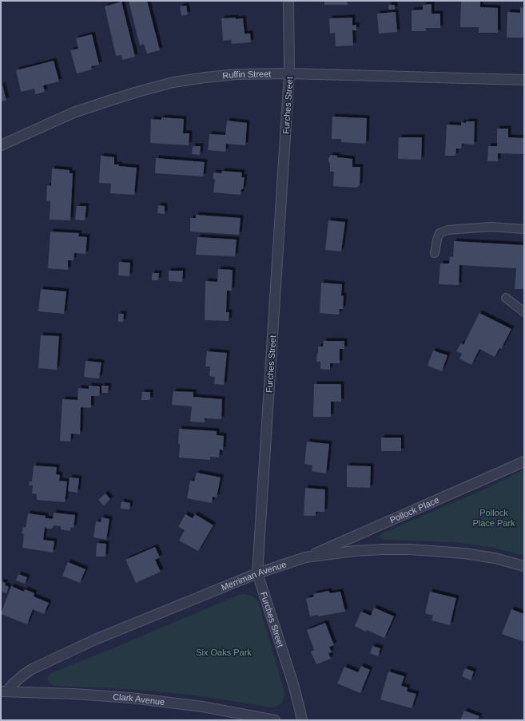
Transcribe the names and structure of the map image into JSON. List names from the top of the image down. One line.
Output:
{"streets":{"street":["Ruffin Street","Furches Street","Pollock Place","Merriman Avenue","Clark Avenue"]},"crossings":[["Ruffin Street","Furches Street"],["Furches Street","Merriman Avenue"],["Pollock Place","Merriman Avenue"],["Merriman Avenue","Clark Avenue"]],"parks":["Pollock Place Park","Six Oaks Park"]}
